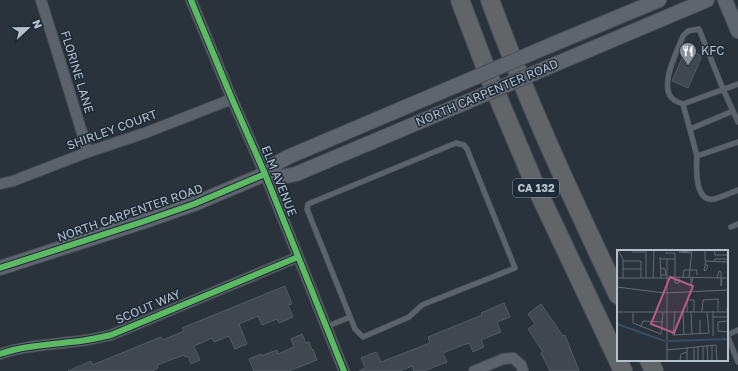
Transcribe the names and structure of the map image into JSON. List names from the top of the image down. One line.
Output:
{"streets":{"highway":["CA 132"],"main road":["NORTH CARPENTER ROAD"],"street":["FLORINE LANE","SHIRLEY COURT","ELM AVENUE","SCOUT WAY"]},"crossings":[["FLORINE LANE","SHIRLEY COURT"],["NORTH CARPENTER ROAD","ELM AVENUE"],["SHIRLEY COURT","ELM AVENUE"],["ELM AVENUE","SCOUT WAY"]],"places":{"restaurant":["KFC"]},"north":"right"}
